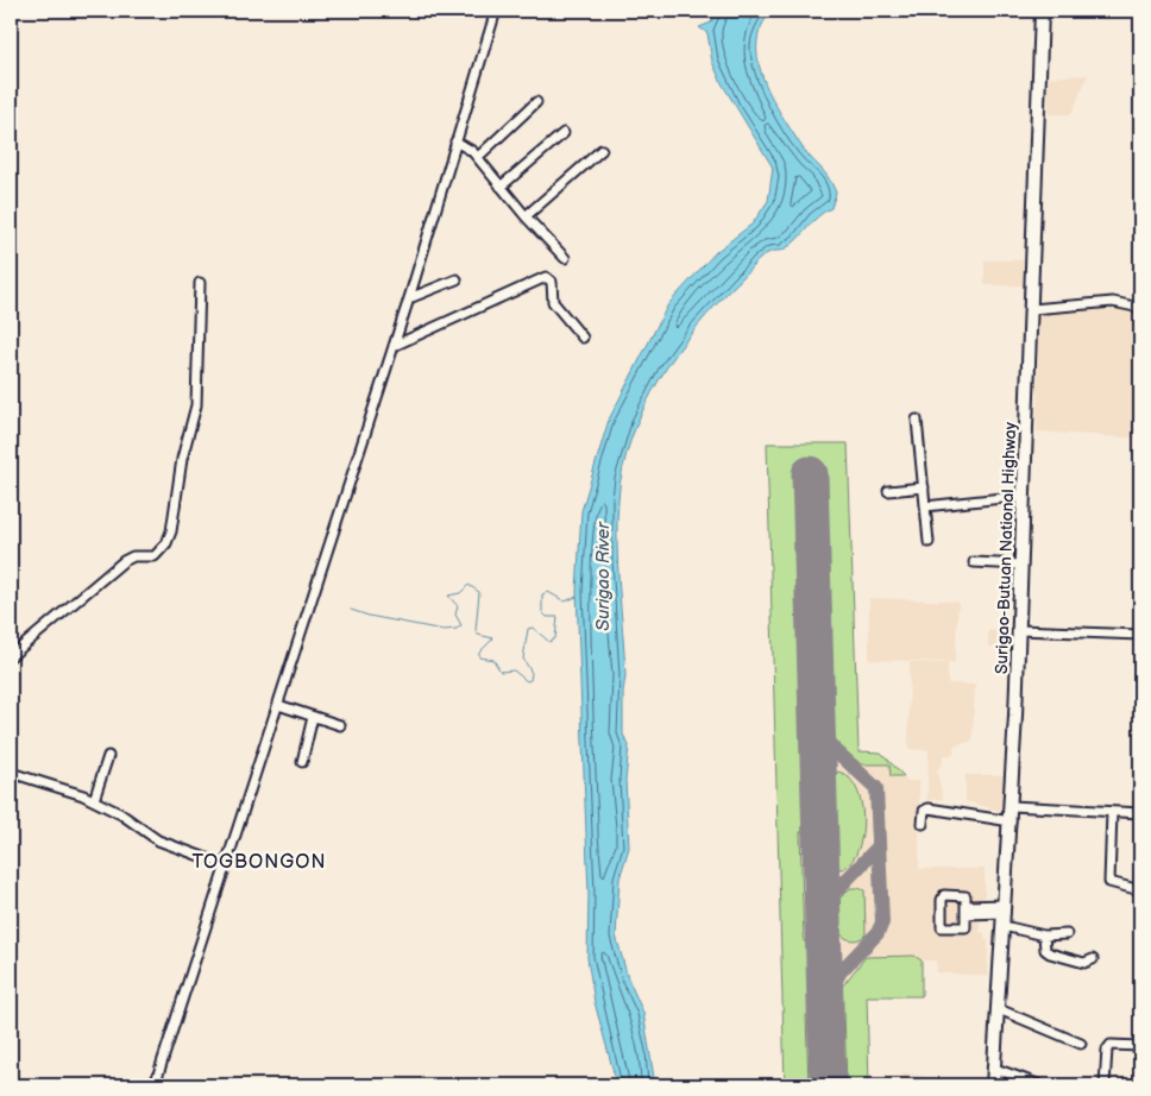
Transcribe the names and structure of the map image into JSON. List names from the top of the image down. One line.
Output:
{"streets":{"highway":["Surigao-Butuan National Highway"]},"districts":["TOGBONGON"],"water":["Surigao River"]}
